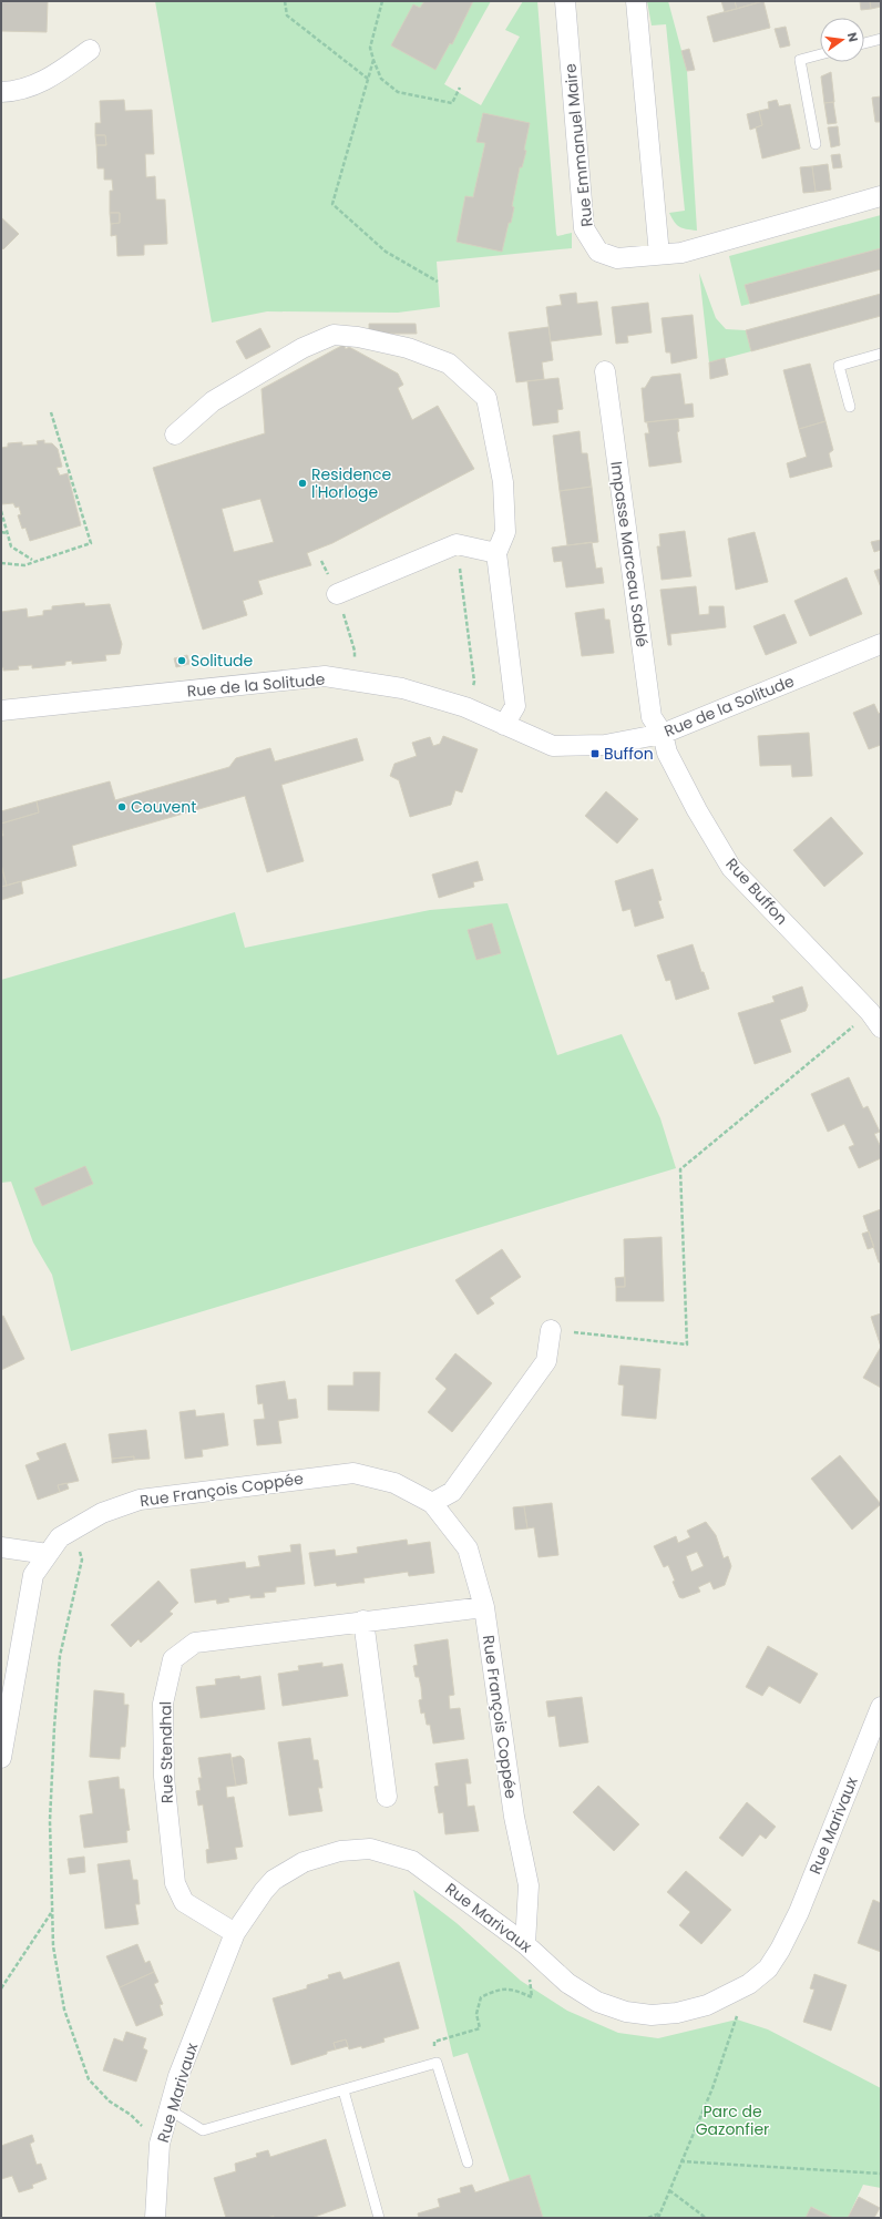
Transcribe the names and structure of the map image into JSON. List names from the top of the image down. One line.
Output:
{"streets":{"street":["Rue Emmanuel Maire","Impasse Marceau Sablé","Rue de la Solitude","Rue Buffon","Rue François Coppée","Rue Stendhal","Rue Marivaux"]},"crossings":[["Impasse Marceau Sablé","Rue de la Solitude"],["Impasse Marceau Sablé","Rue Buffon"],["Rue de la Solitude","Rue Buffon"],["Rue François Coppée","Rue Stendhal"],["Rue François Coppée","Rue Marivaux"],["Rue Stendhal","Rue Marivaux"]],"parks":["Parc de Gazonfier"],"places":{"other":["Residence l'Horloge","Solitude","Couvent"],"transit":["Buffon"]},"north":"right"}
